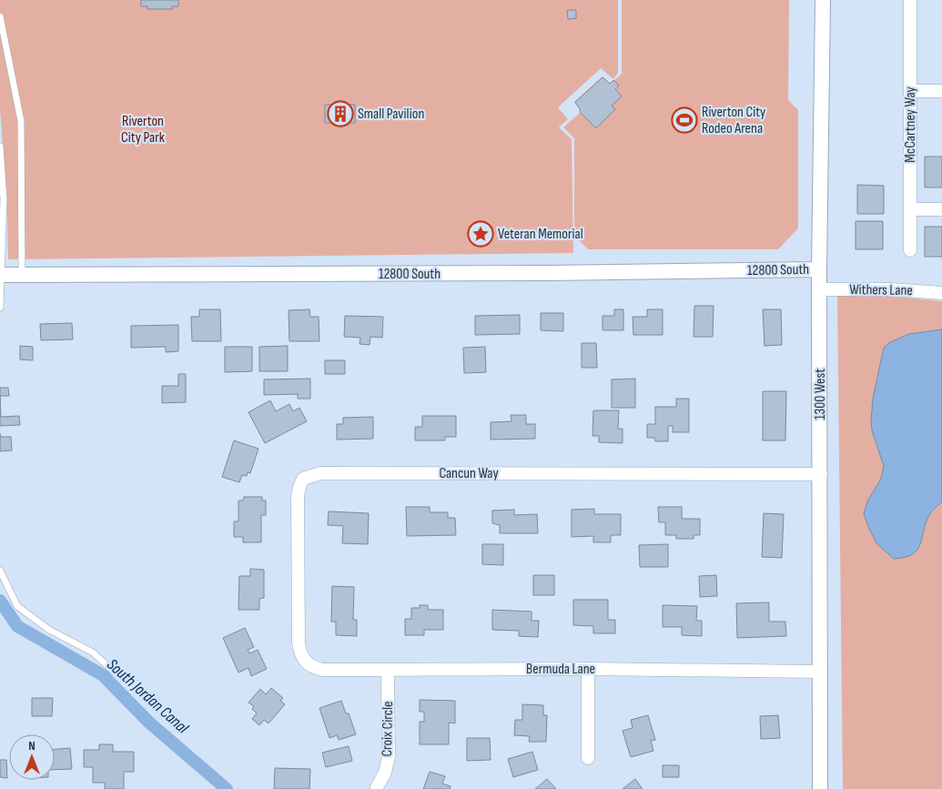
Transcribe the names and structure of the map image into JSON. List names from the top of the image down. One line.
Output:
{"streets":{"street":["McCartney Way","12800 South","Withers Lane","1300 West","Cancun Way","Bermuda Lane","Croix Circle"]},"crossings":[["12800 South","1300 West"],["Withers Lane","1300 West"],["1300 West","Cancun Way"],["1300 West","Bermuda Lane"],["Cancun Way","Bermuda Lane"],["Bermuda Lane","Croix Circle"]],"water":["South Jordan Canal"],"parks":["Riverton City Park"],"places":{"building":["Small Pavilion"],"sports":["Riverton City Rodeo Arena"],"place":["Veteran Memorial"]},"north":"top"}
